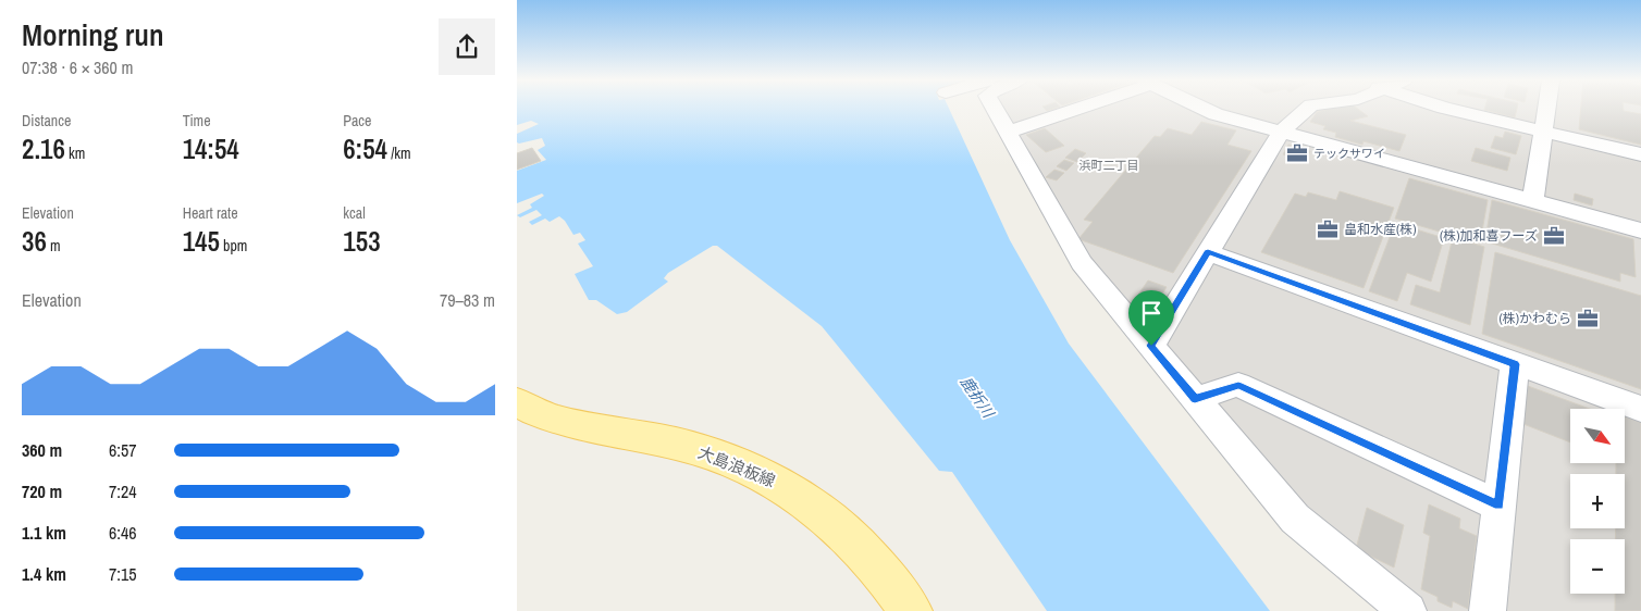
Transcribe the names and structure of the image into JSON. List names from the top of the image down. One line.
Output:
{"streets":{"main road":["大島浪板線"]},"districts":["浜町二丁目"],"water":["鹿折川"],"places":{"office":["テックサワイ","畠和水産(株)","(株)加和喜フーズ","(株)かわむら"]},"north":"bottom right","page":{"heading":["Morning run","07:38 · 6 × 360 m"],"stats":[["Distance","2.16 km"],["Time","14:54"],["Pace","6:54 /km"],["Elevation","36 m"],["Heart rate","145 bpm"],["kcal","153"]],"chart":["Elevation","79–83 m"],"map_buttons":["+","−"],"list":[{"name":"360 m","note":"6:57"},{"name":"720 m","note":"7:24"},{"name":"1.1 km","note":"6:46"},{"name":"1.4 km","note":"7:15"}]}}
